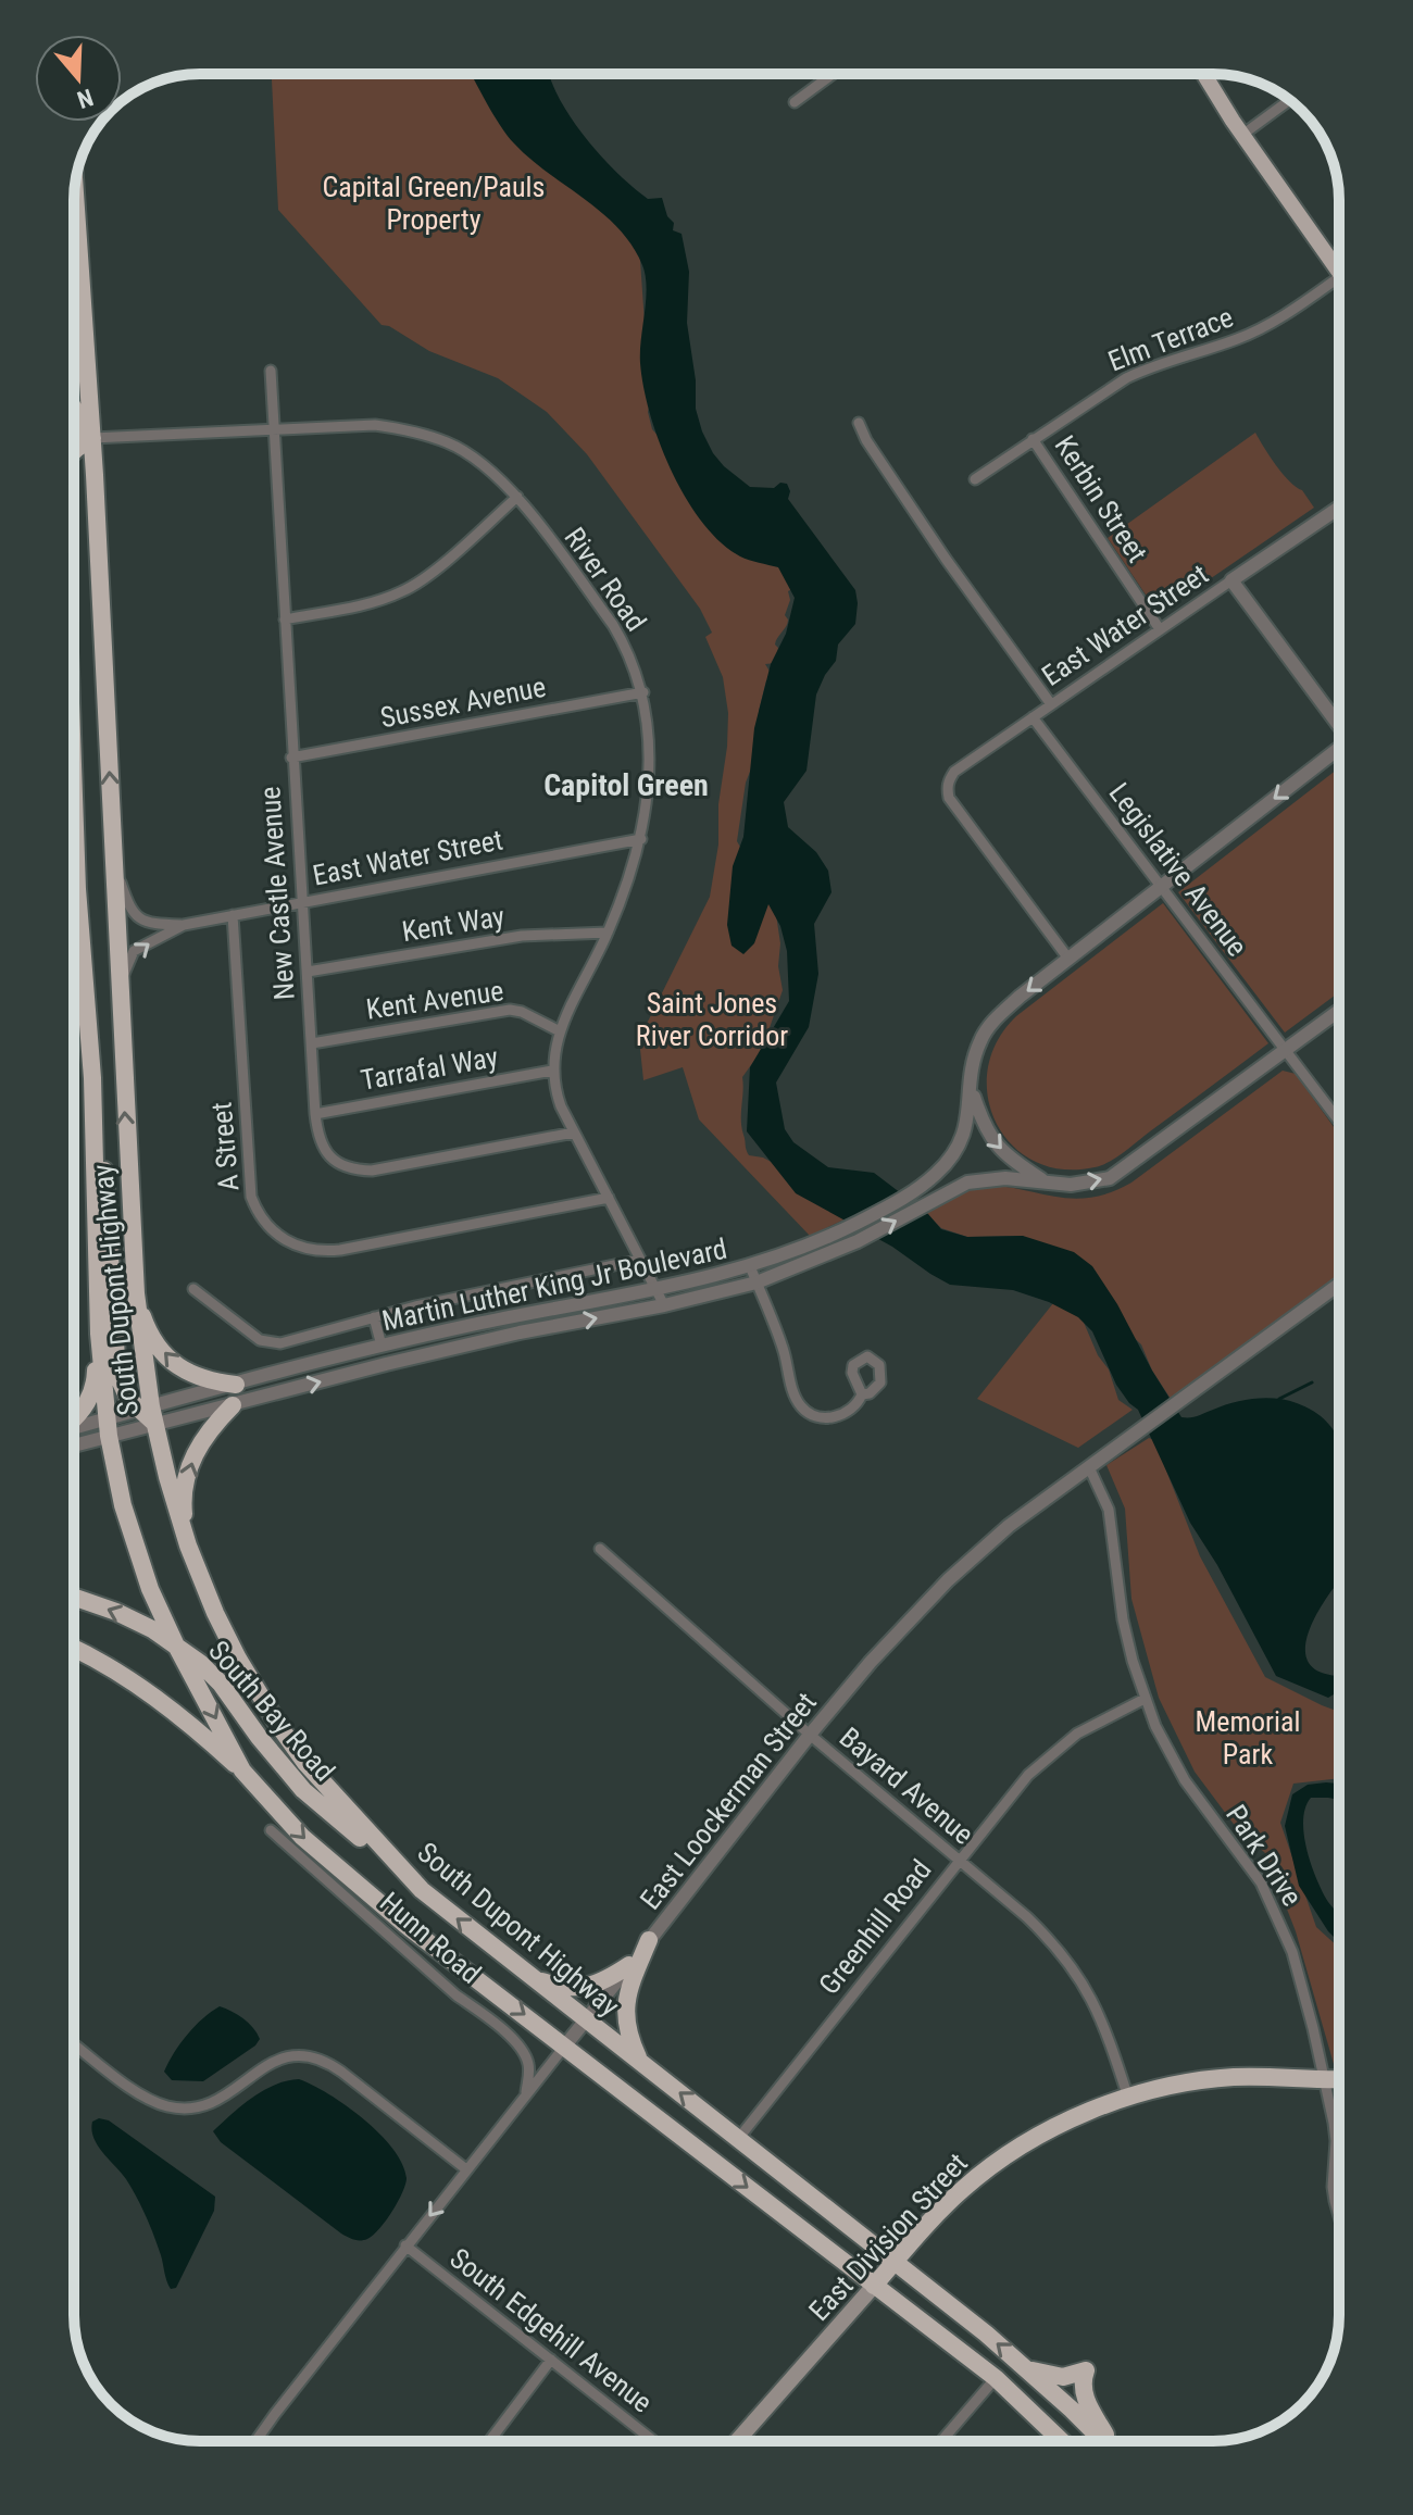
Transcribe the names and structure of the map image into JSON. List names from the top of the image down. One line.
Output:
{"streets":{"highway":["South Dupont Highway","South Bay Road","East Division Street"],"street":["Elm Terrace","Kerbin Street","River Road","East Water Street","Sussex Avenue","Legislative Avenue","New Castle Avenue","Kent Way","Kent Avenue","Tarrafal Way","A Street","Martin Luther King Jr Boulevard","Bayard Avenue","East Loockerman Street","Park Drive","Greenhill Road","Hunn Road","South Edgehill Avenue"]},"crossings":[["Elm Terrace","Kerbin Street"],["Kerbin Street","East Water Street"],["River Road","East Water Street"],["River Road","Sussex Avenue"],["River Road","New Castle Avenue"],["River Road","Kent Way"],["River Road","Kent Avenue"],["River Road","Tarrafal Way"],["River Road","A Street"],["River Road","Martin Luther King Jr Boulevard"],["River Road","South Dupont Highway"],["East Water Street","Legislative Avenue"],["East Water Street","New Castle Avenue"],["East Water Street","A Street"],["East Water Street","South Dupont Highway"],["Sussex Avenue","New Castle Avenue"],["Legislative Avenue","Martin Luther King Jr Boulevard"],["New Castle Avenue","Kent Way"],["New Castle Avenue","Kent Avenue"],["New Castle Avenue","Tarrafal Way"],["Martin Luther King Jr Boulevard","South Dupont Highway"],["South Dupont Highway","South Bay Road"],["South Dupont Highway","East Loockerman Street"],["South Dupont Highway","Greenhill Road"],["South Dupont Highway","East Division Street"],["Bayard Avenue","East Loockerman Street"],["Bayard Avenue","Greenhill Road"],["Bayard Avenue","East Division Street"],["East Loockerman Street","Park Drive"],["East Loockerman Street","Hunn Road"],["East Loockerman Street","South Edgehill Avenue"],["Park Drive","Greenhill Road"],["Park Drive","East Division Street"]],"districts":["Capitol Green"],"parks":["Capital Green/Pauls Property","Saint Jones River Corridor","Memorial Park"],"north":"bottom"}
